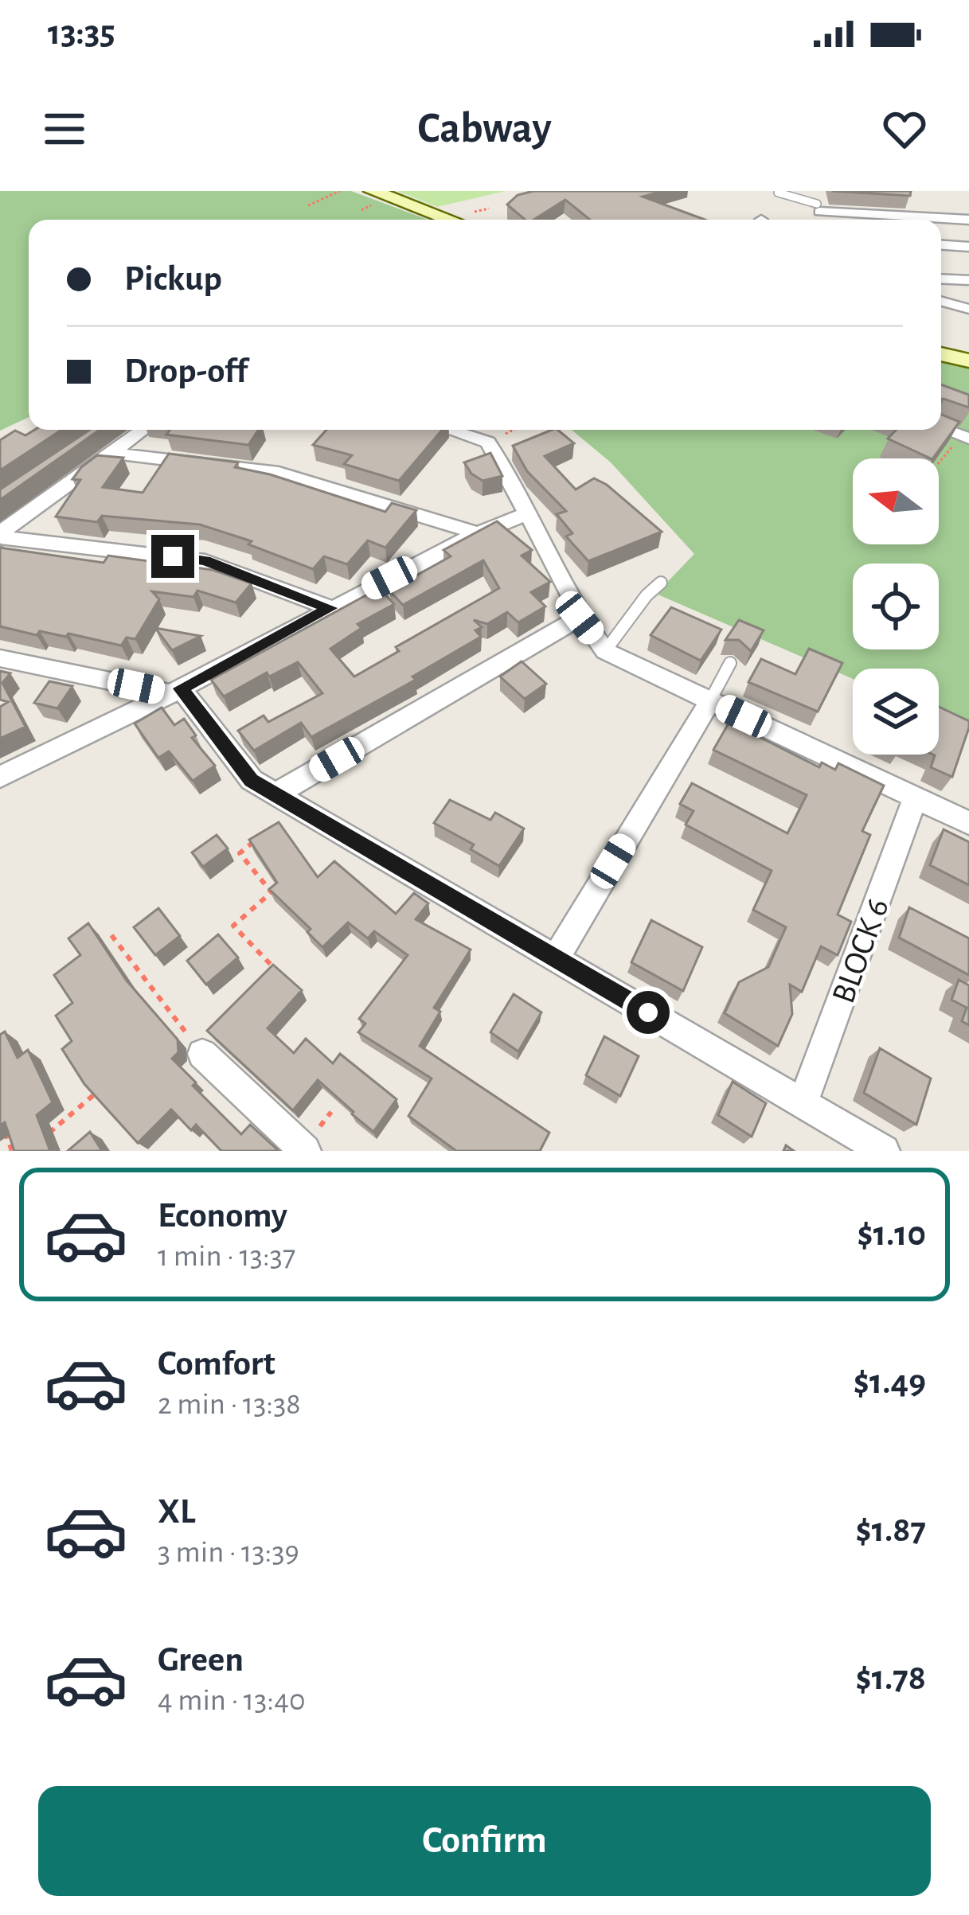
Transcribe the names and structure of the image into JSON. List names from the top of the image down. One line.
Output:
{"streets":{"street":["BLOCK 6"]},"north":"left","page":{"status":"13:35","header":"Cabway","banner":["Pickup","Drop-off"],"list":[{"name":"Economy","note":"1 min · 13:37","value":"$1.10"},{"name":"Comfort","note":"2 min · 13:38","value":"$1.49"},{"name":"XL","note":"3 min · 13:39","value":"$1.87"},{"name":"Green","note":"4 min · 13:40","value":"$1.78"}],"buttons":"Confirm"}}
